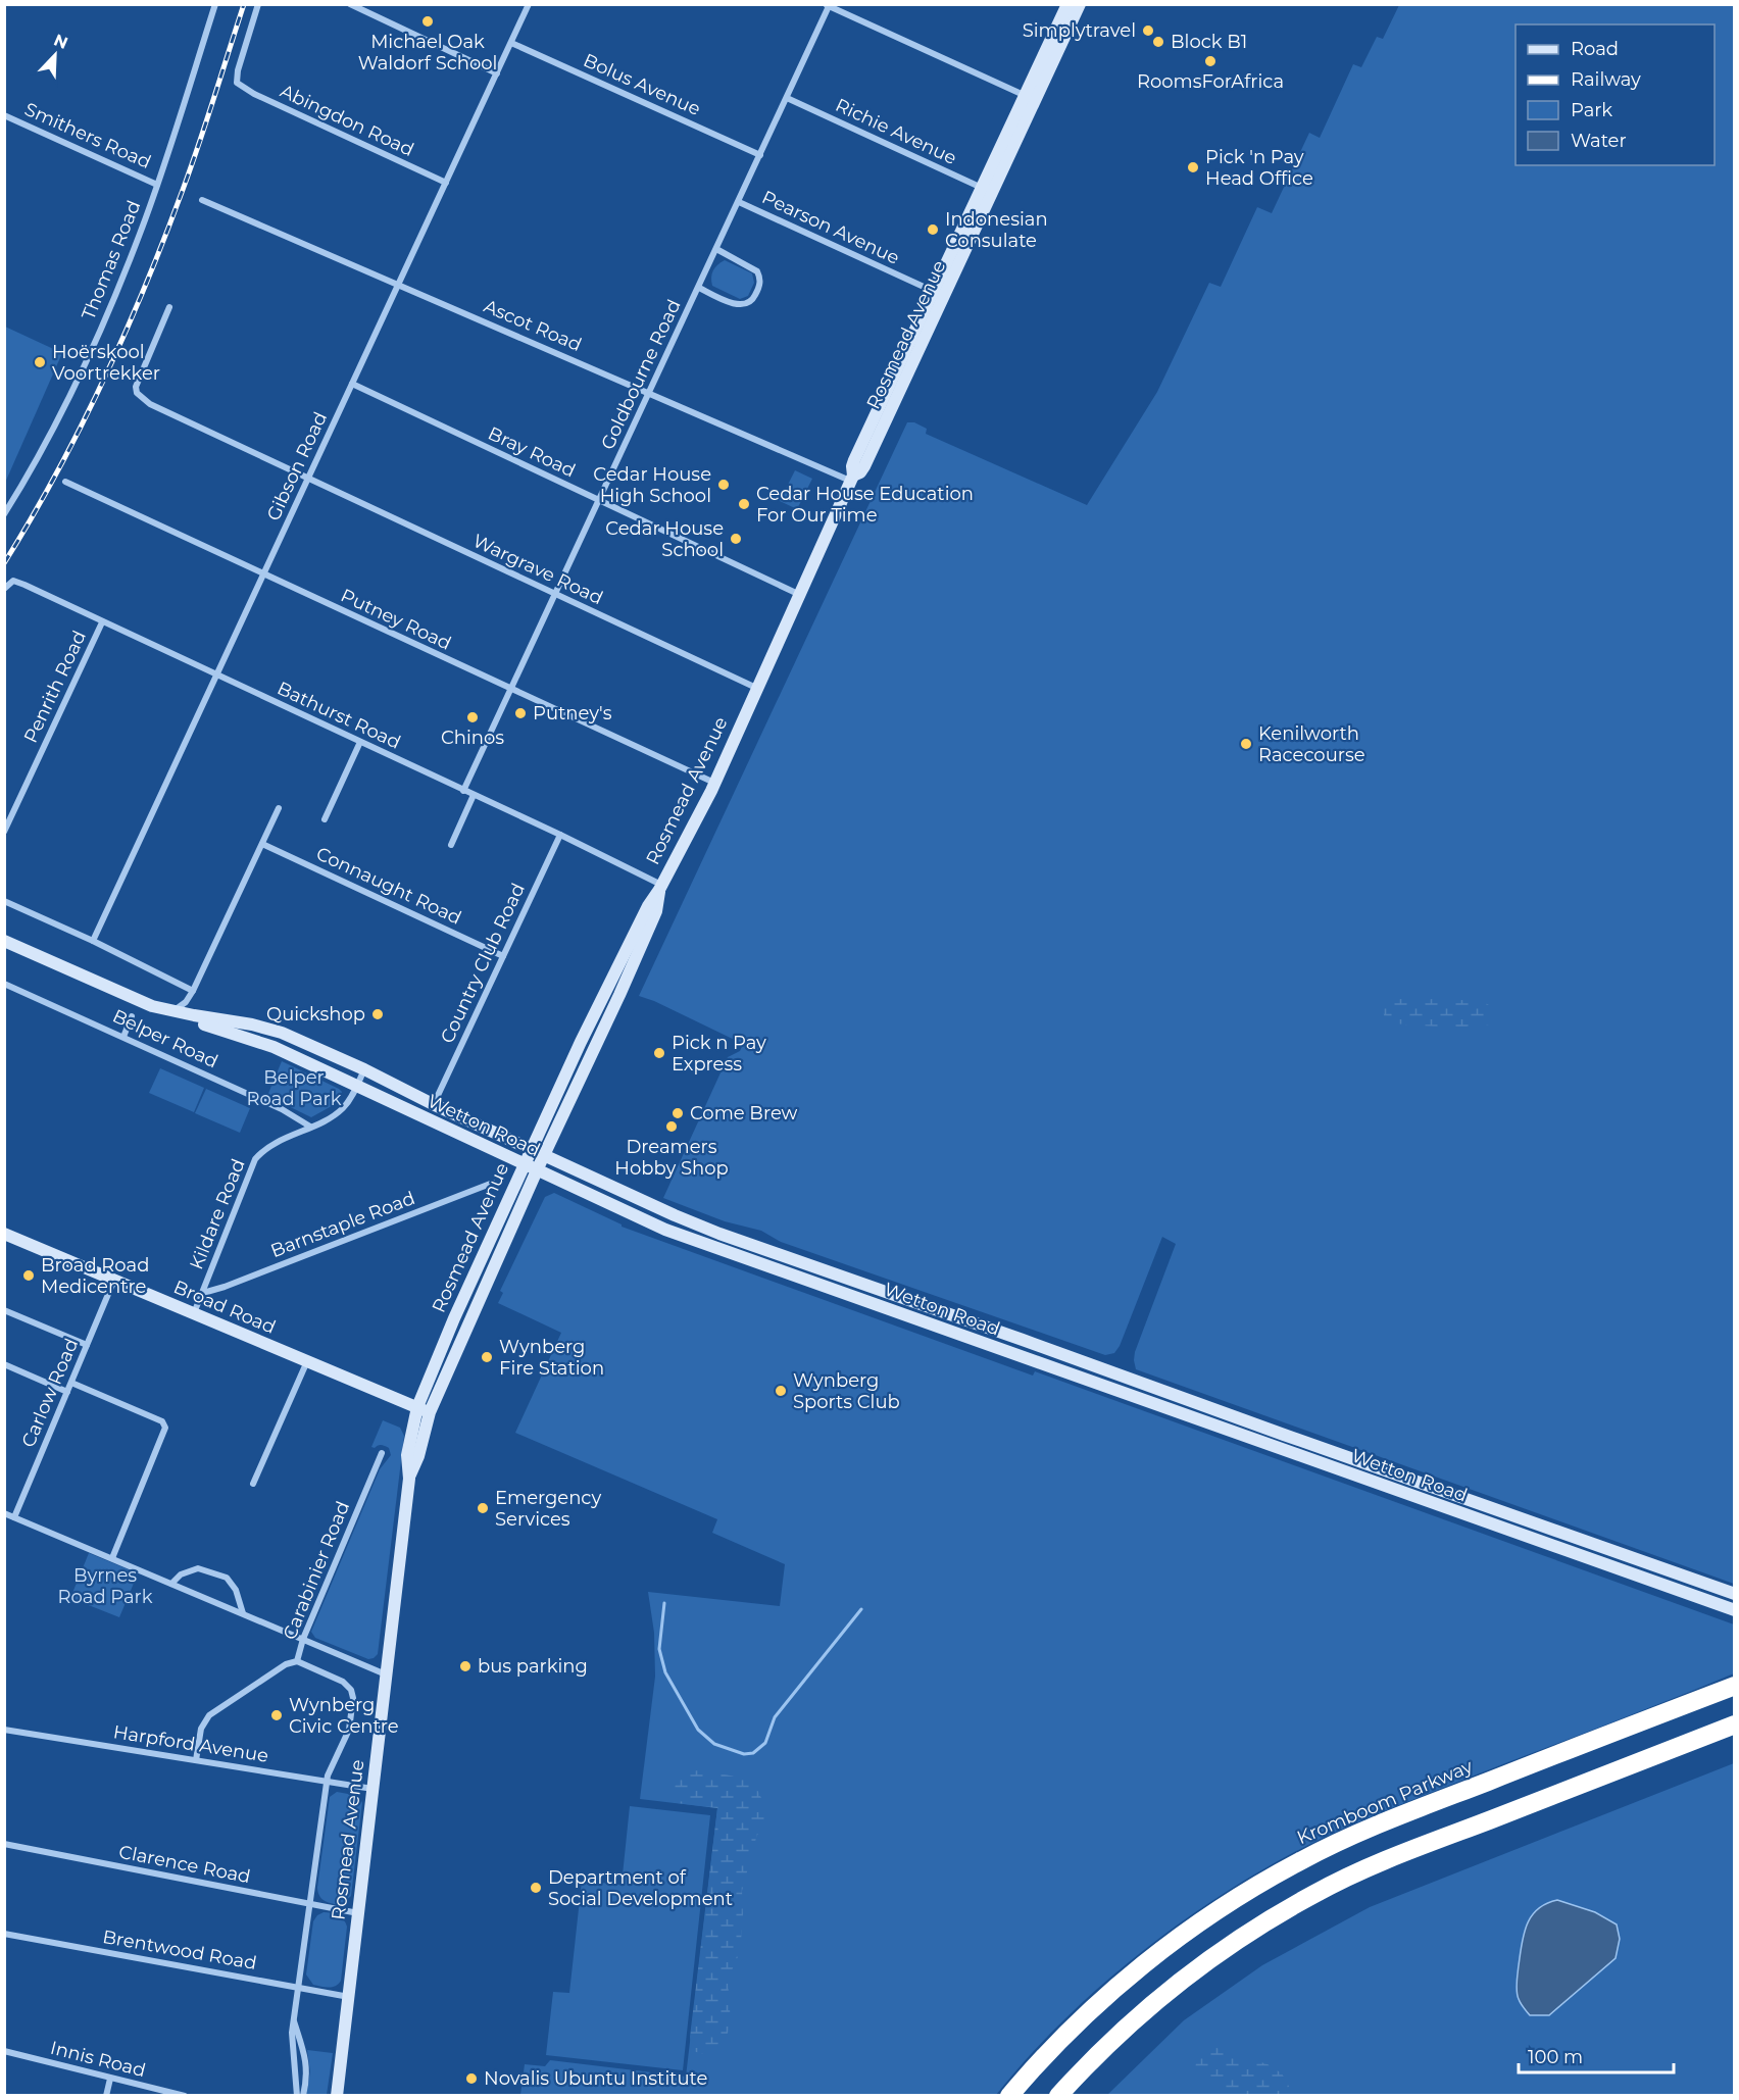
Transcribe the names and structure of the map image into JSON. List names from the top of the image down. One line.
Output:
{"streets":{"highway":["Kromboom Parkway"],"main road":["Rosmead Avenue","Wetton Road","Broad Road"],"street":["Bolus Avenue","Abingdon Road","Richie Avenue","Smithers Road","Pearson Avenue","Thomas Road","Ascot Road","Goldbourne Road","Bray Road","Gibson Road","Wargrave Road","Putney Road","Penrith Road","Bathurst Road","Connaught Road","Country Club Road","Belper Road","Kildare Road","Barnstaple Road","Carlow Road","Carabinier Road","Harpford Avenue","Clarence Road","Brentwood Road","Innis Road"]},"crossings":[["Bolus Avenue","Goldbourne Road"],["Bolus Avenue","Gibson Road"],["Abingdon Road","Gibson Road"],["Richie Avenue","Rosmead Avenue"],["Richie Avenue","Goldbourne Road"],["Smithers Road","Thomas Road"],["Pearson Avenue","Rosmead Avenue"],["Pearson Avenue","Goldbourne Road"],["Ascot Road","Rosmead Avenue"],["Ascot Road","Goldbourne Road"],["Ascot Road","Gibson Road"],["Rosmead Avenue","Bray Road"],["Rosmead Avenue","Wargrave Road"],["Rosmead Avenue","Putney Road"],["Rosmead Avenue","Bathurst Road"],["Rosmead Avenue","Wetton Road"],["Rosmead Avenue","Broad Road"],["Rosmead Avenue","Carabinier Road"],["Rosmead Avenue","Harpford Avenue"],["Rosmead Avenue","Clarence Road"],["Rosmead Avenue","Brentwood Road"],["Goldbourne Road","Bray Road"],["Goldbourne Road","Wargrave Road"],["Goldbourne Road","Putney Road"],["Goldbourne Road","Bathurst Road"],["Bray Road","Gibson Road"],["Gibson Road","Wargrave Road"],["Gibson Road","Putney Road"],["Gibson Road","Bathurst Road"],["Penrith Road","Bathurst Road"],["Bathurst Road","Country Club Road"],["Connaught Road","Country Club Road"],["Country Club Road","Wetton Road"],["Belper Road","Kildare Road"],["Wetton Road","Kildare Road"],["Kildare Road","Barnstaple Road"],["Kildare Road","Broad Road"],["Broad Road","Carlow Road"],["Carabinier Road","Harpford Avenue"]],"parks":["Belper Road Park","Byrnes Road Park"],"places":["Michael Oak Waldorf School","Simplytravel","Block B1","RoomsForAfrica","Pick 'n Pay Head Office","Indonesian Consulate","Hoërskool Voortrekker","Cedar House High School","Cedar House Education For Our Time","Cedar House School","Putney's","Chinos","Kenilworth Racecourse","Quickshop","Pick n Pay Express","Come Brew","Dreamers Hobby Shop","Broad Road Medicentre","Wynberg Fire Station","Wynberg Sports Club","Emergency Services","bus parking","Wynberg Civic Centre","Department of Social Development","Novalis Ubuntu Institute"],"legend":["Road","Railway","Park","Water"],"scale_bar":"100 m","north":"top right"}
